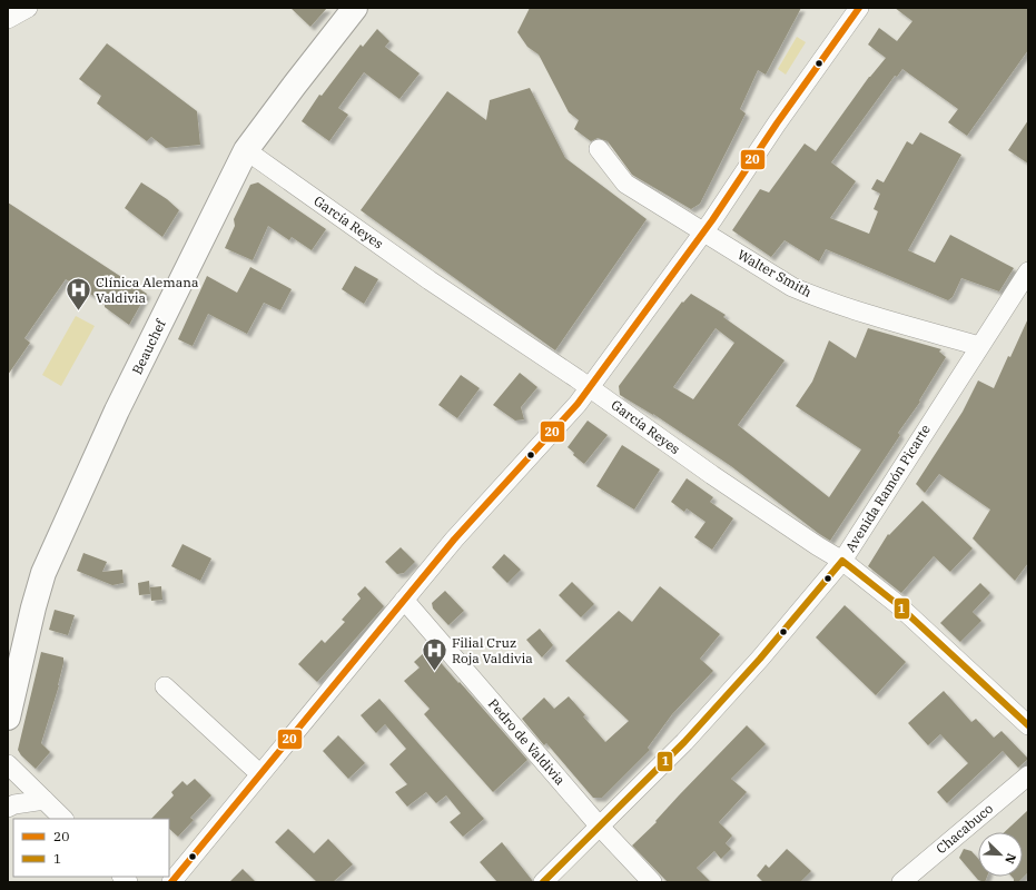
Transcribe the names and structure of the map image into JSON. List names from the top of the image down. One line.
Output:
{"streets":{"main road":["Beauchef"],"street":["García Reyes","Walter Smith","Avenida Ramón Picarte","Pedro de Valdivia","Chacabuco"]},"crossings":[["García Reyes","Beauchef"],["García Reyes","Avenida Ramón Picarte"],["Walter Smith","Avenida Ramón Picarte"],["Avenida Ramón Picarte","Pedro de Valdivia"]],"places":{"hospital":["Clínica Alemana Valdivia","Filial Cruz Roja Valdivia"]},"lines":["transit line 20","transit line 1"],"legend":["20","1"],"north":"bottom right"}
